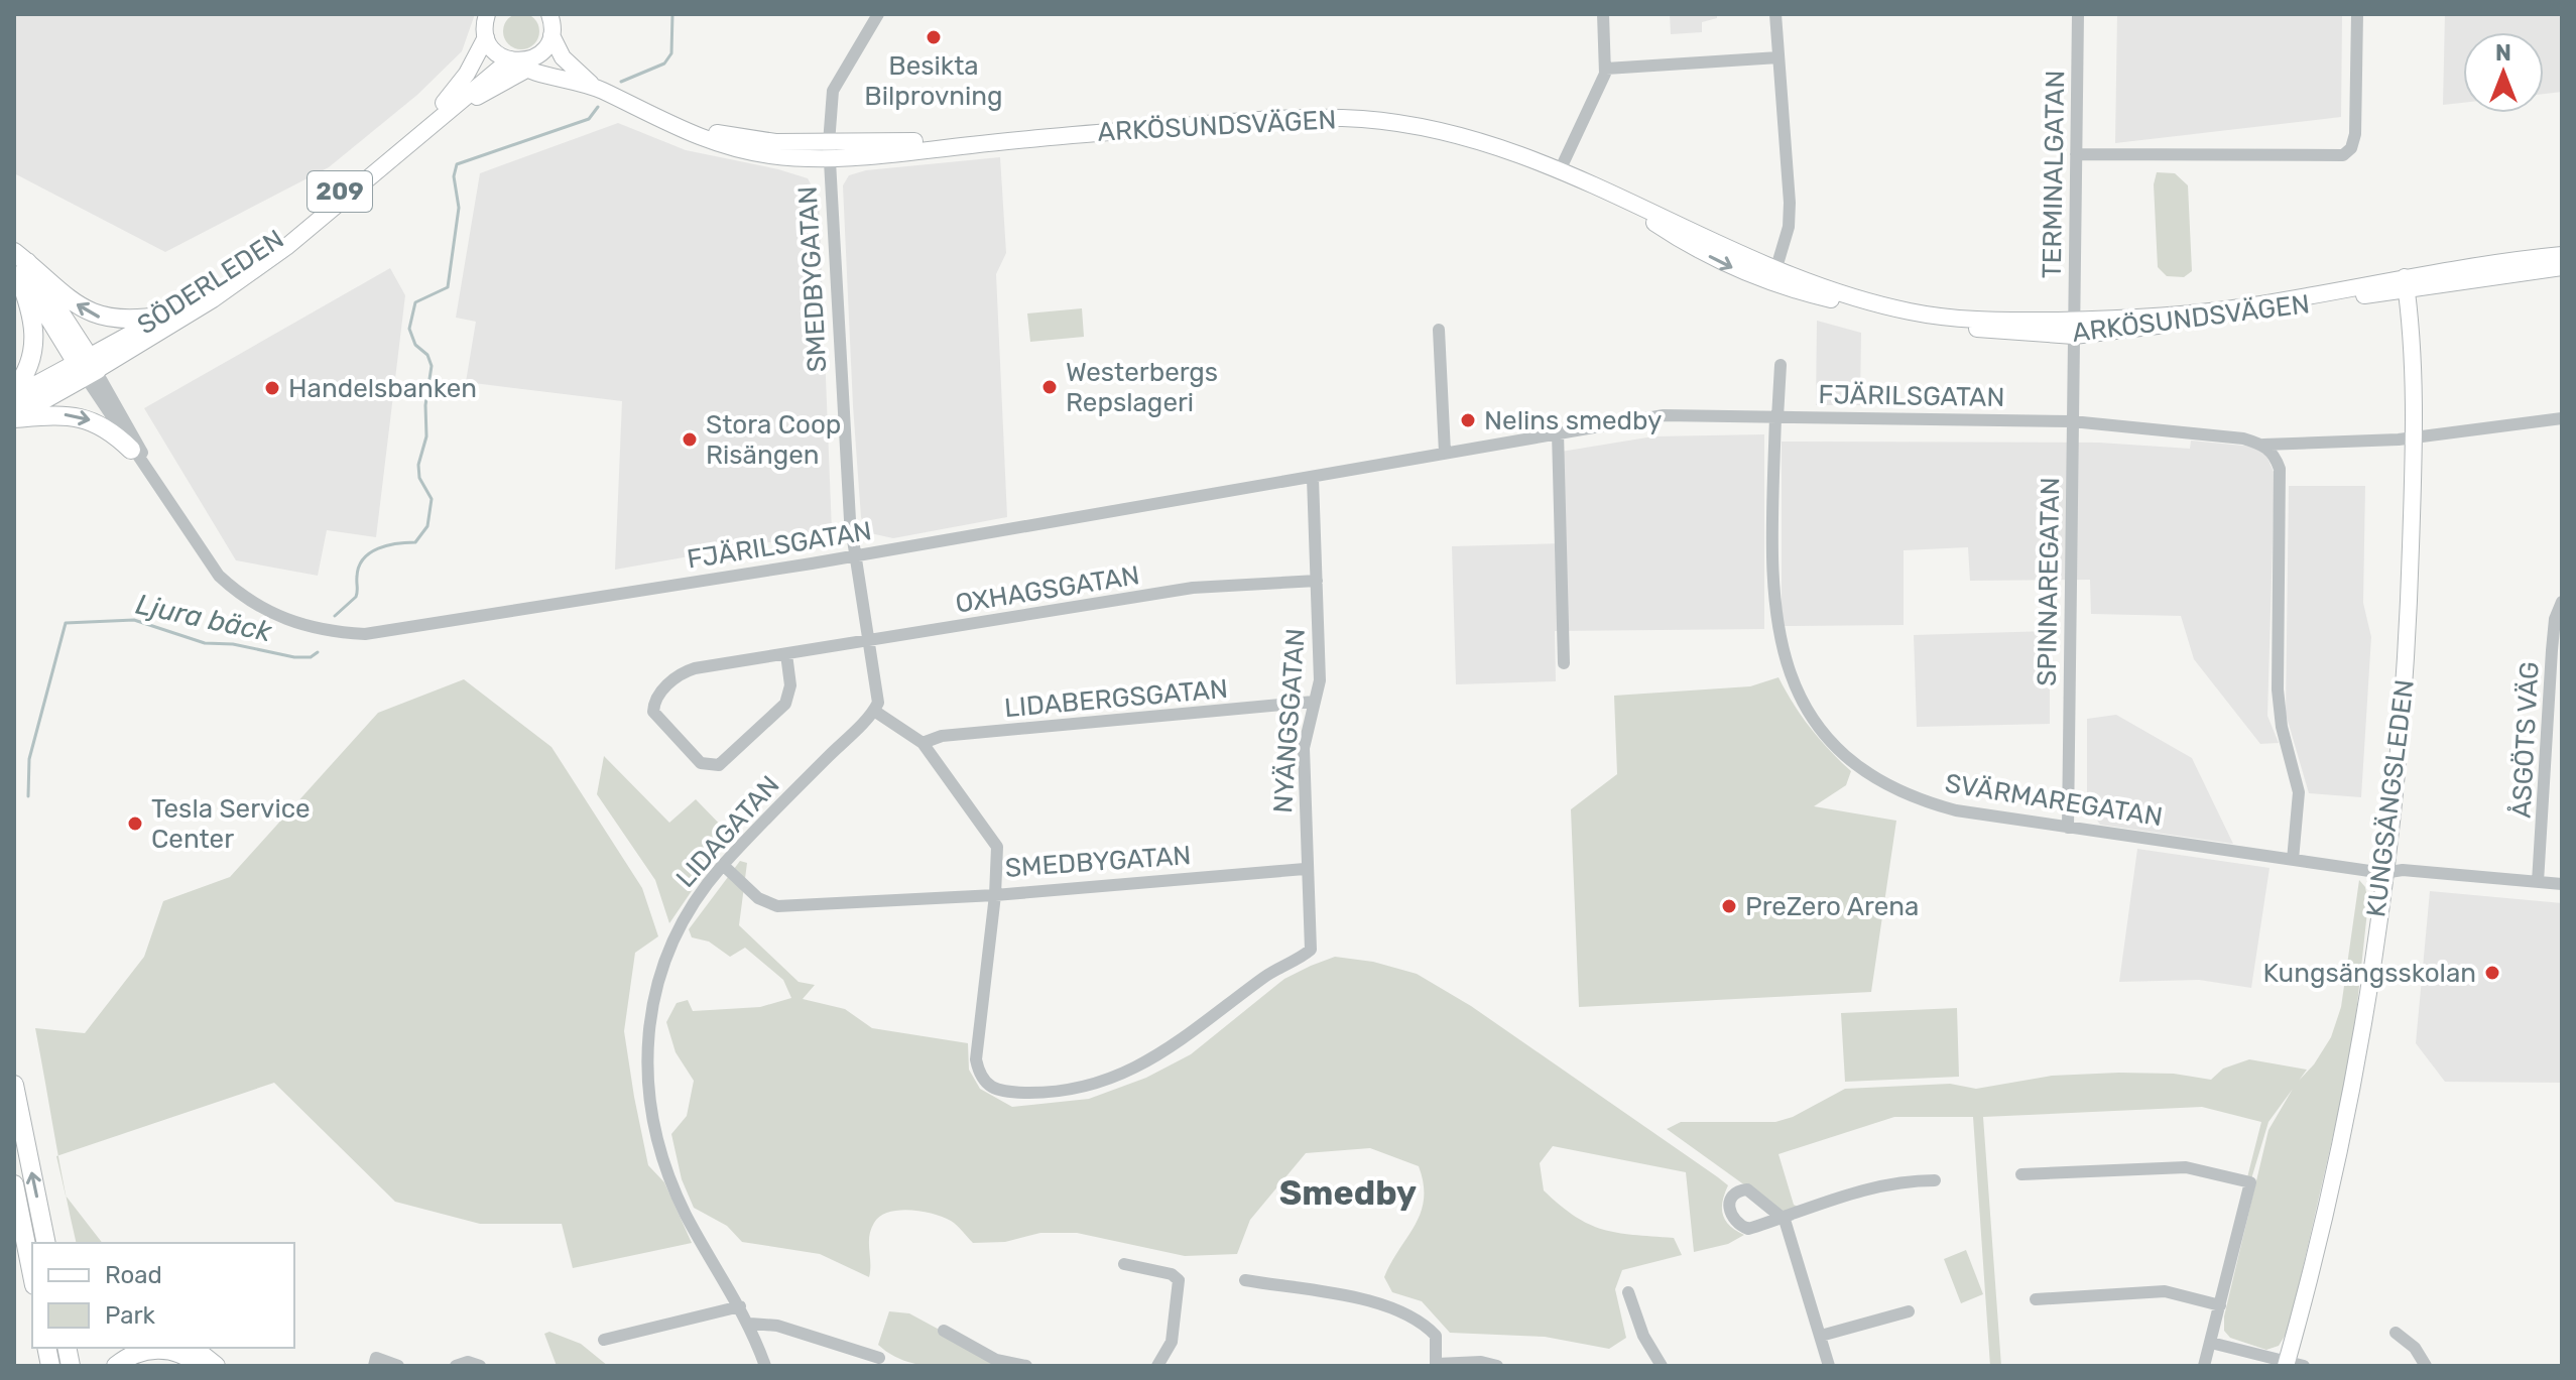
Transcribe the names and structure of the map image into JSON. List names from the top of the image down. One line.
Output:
{"streets":{"highway":["209","SÖDERLEDEN"],"main road":["ARKÖSUNDSVÄGEN","KUNGSÄNGSLEDEN"],"street":["TERMINALGATAN","SMEDBYGATAN","FJÄRILSGATAN","SPINNAREGATAN","OXHAGSGATAN","LIDABERGSGATAN","NYÄNGSGATAN","ÅSGÖTS VÄG","SVÄRMAREGATAN","LIDAGATAN"]},"crossings":[["ARKÖSUNDSVÄGEN","TERMINALGATAN"],["ARKÖSUNDSVÄGEN","SMEDBYGATAN"],["ARKÖSUNDSVÄGEN","SÖDERLEDEN"],["ARKÖSUNDSVÄGEN","SPINNAREGATAN"],["ARKÖSUNDSVÄGEN","KUNGSÄNGSLEDEN"],["TERMINALGATAN","SPINNAREGATAN"],["SMEDBYGATAN","FJÄRILSGATAN"],["SMEDBYGATAN","OXHAGSGATAN"],["SMEDBYGATAN","LIDABERGSGATAN"],["SMEDBYGATAN","NYÄNGSGATAN"],["SMEDBYGATAN","LIDAGATAN"],["SÖDERLEDEN","FJÄRILSGATAN"],["FJÄRILSGATAN","SPINNAREGATAN"],["FJÄRILSGATAN","NYÄNGSGATAN"],["FJÄRILSGATAN","KUNGSÄNGSLEDEN"],["FJÄRILSGATAN","SVÄRMAREGATAN"],["SPINNAREGATAN","SVÄRMAREGATAN"],["OXHAGSGATAN","NYÄNGSGATAN"],["LIDABERGSGATAN","NYÄNGSGATAN"],["ÅSGÖTS VÄG","SVÄRMAREGATAN"],["KUNGSÄNGSLEDEN","SVÄRMAREGATAN"]],"districts":["Smedby"],"water":["Ljura bäck"],"places":["Besikta Bilprovning","Westerbergs Repslageri","Handelsbanken","Nelins smedby","Stora Coop Risängen","Tesla Service Center","PreZero Arena","Kungsängsskolan"],"legend":["Road","Park"],"north":"top"}
